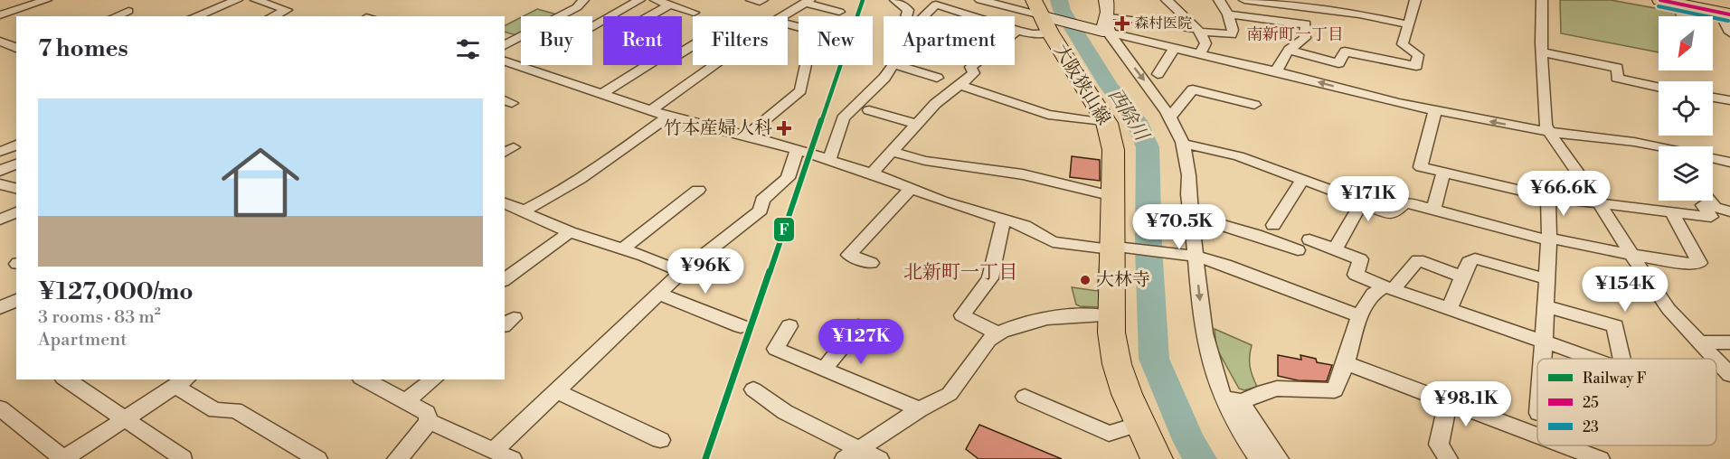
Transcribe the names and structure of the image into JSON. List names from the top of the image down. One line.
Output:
{"streets":{"main road":["大阪狭山線"]},"districts":["南新町一丁目","北新町一丁目"],"water":["西除川"],"places":{"health":["森村医院","竹本産婦人科"],"other":["大林寺"]},"lines":["rail line F","transit line 25","transit line 23"],"legend":["Railway F","25","23"],"north":"bottom left","page":{"chip":["Buy","Rent","Filters","New","Apartment"],"heading":"7 homes","list":[{"name":"¥127,000/mo","note":"3 rooms · 83 m² · Apartment"}],"price":["¥66.6K","¥171K","¥70.5K","¥96K","¥154K","¥127K","¥98.1K"]}}
